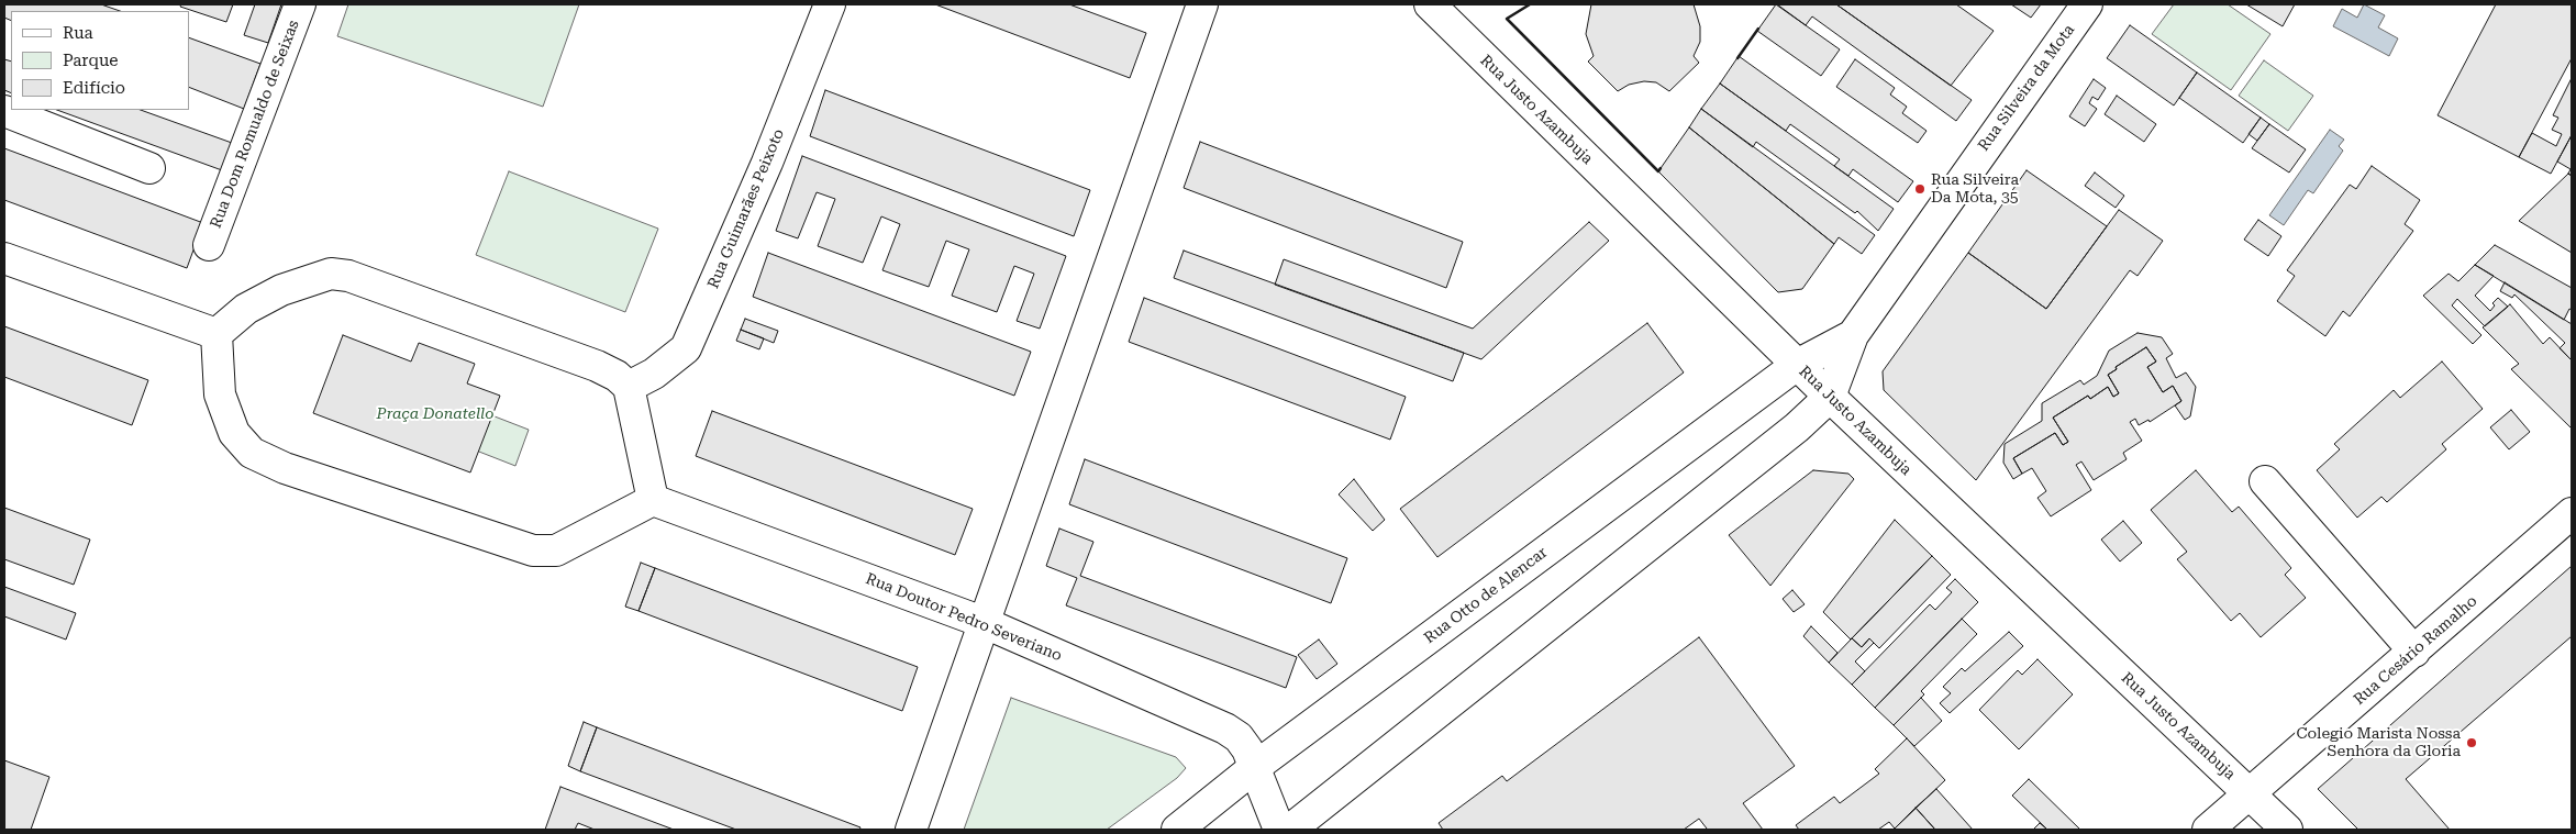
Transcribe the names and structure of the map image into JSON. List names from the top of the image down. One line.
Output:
{"streets":{"street":["Rua Silveira da Mota","Rua Justo Azambuja","Rua Dom Romualdo de Seixas","Rua Guimarães Peixoto","Rua Otto de Alencar","Rua Doutor Pedro Severiano","Rua Cesário Ramalho"]},"crossings":[["Rua Silveira da Mota","Rua Justo Azambuja"],["Rua Silveira da Mota","Rua Otto de Alencar"],["Rua Justo Azambuja","Rua Otto de Alencar"],["Rua Justo Azambuja","Rua Cesário Ramalho"],["Rua Otto de Alencar","Rua Doutor Pedro Severiano"]],"parks":["Praça Donatello"],"places":["Rua Silveira Da Mota, 35","Colegio Marista Nossa Senhora da Gloria"],"legend":["Rua","Parque","Edifício"]}
